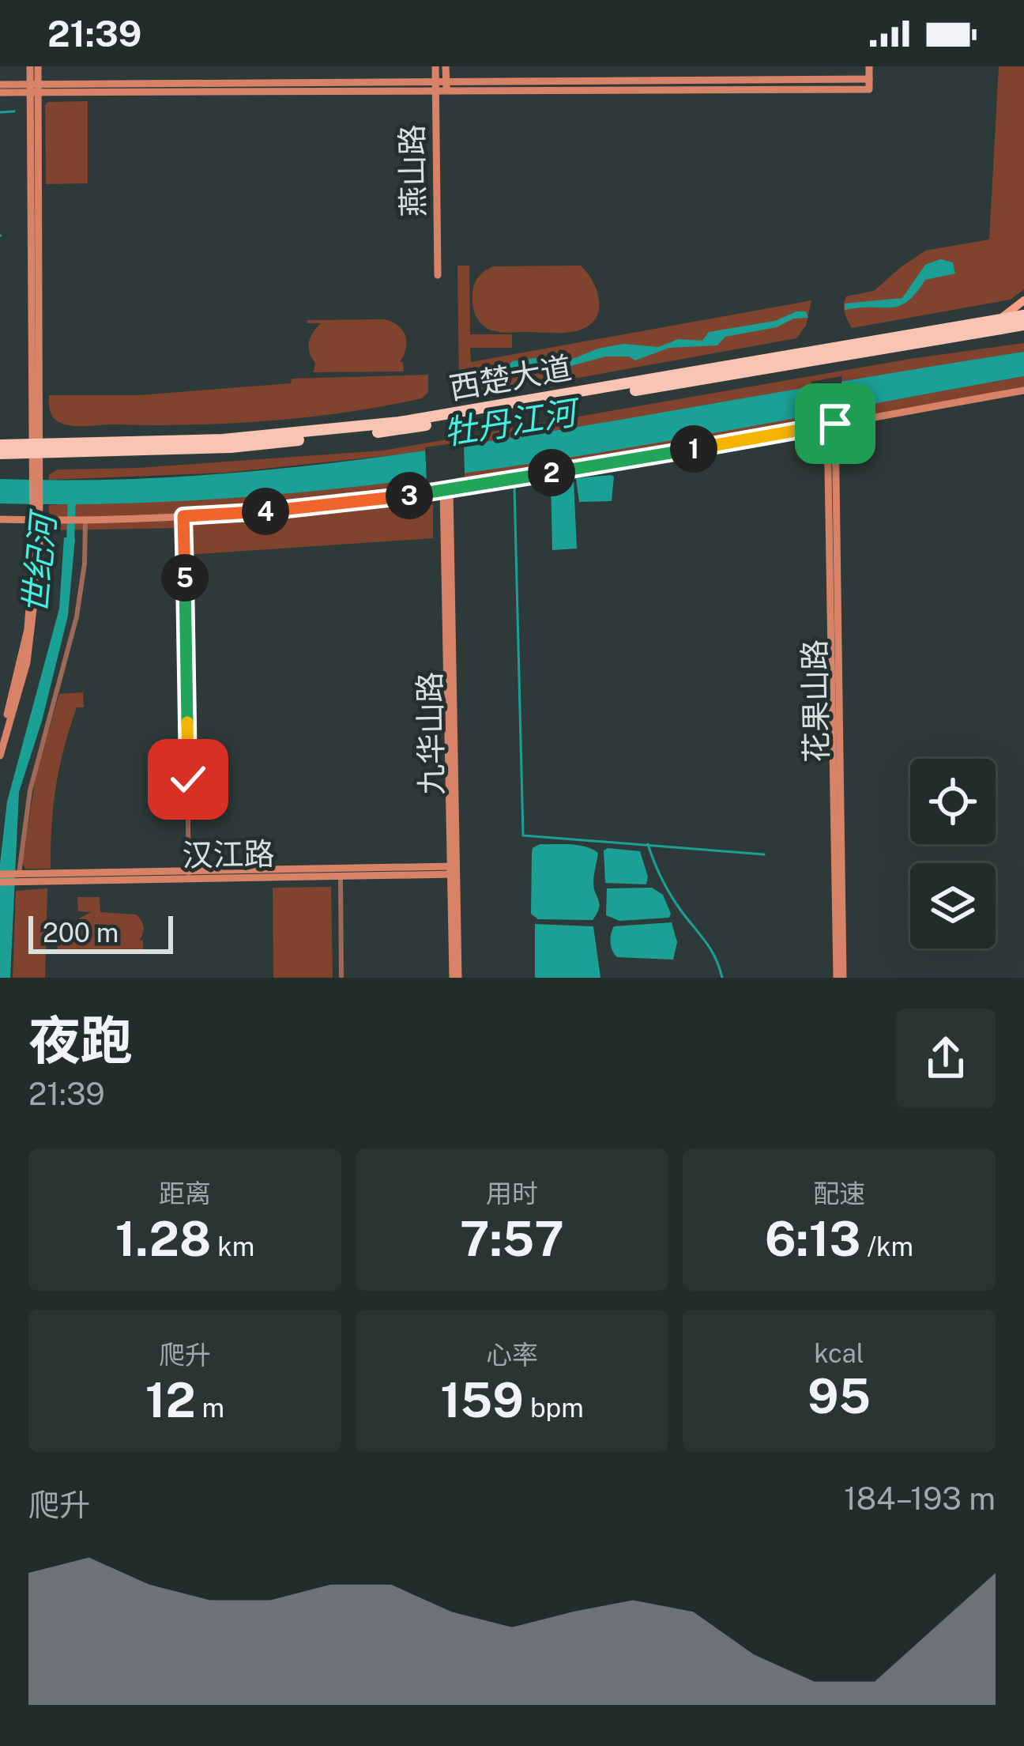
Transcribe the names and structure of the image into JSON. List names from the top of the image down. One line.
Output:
{"streets":{"highway":["西楚大道"],"street":["燕山路","花果山路","九华山路","汉江路"]},"crossings":[["九华山路","汉江路"]],"water":["牡丹江河","世纪河"],"scale_bar":"200 m","page":{"status":"21:39","pins":["1","2","3","4","5"],"scale":"200 m","heading":["夜跑","21:39"],"stats":[["距离","1.28 km"],["用时","7:57"],["配速","6:13 /km"],["爬升","12 m"],["心率","159 bpm"],["kcal","95"]],"chart":["爬升","184–193 m"]}}
